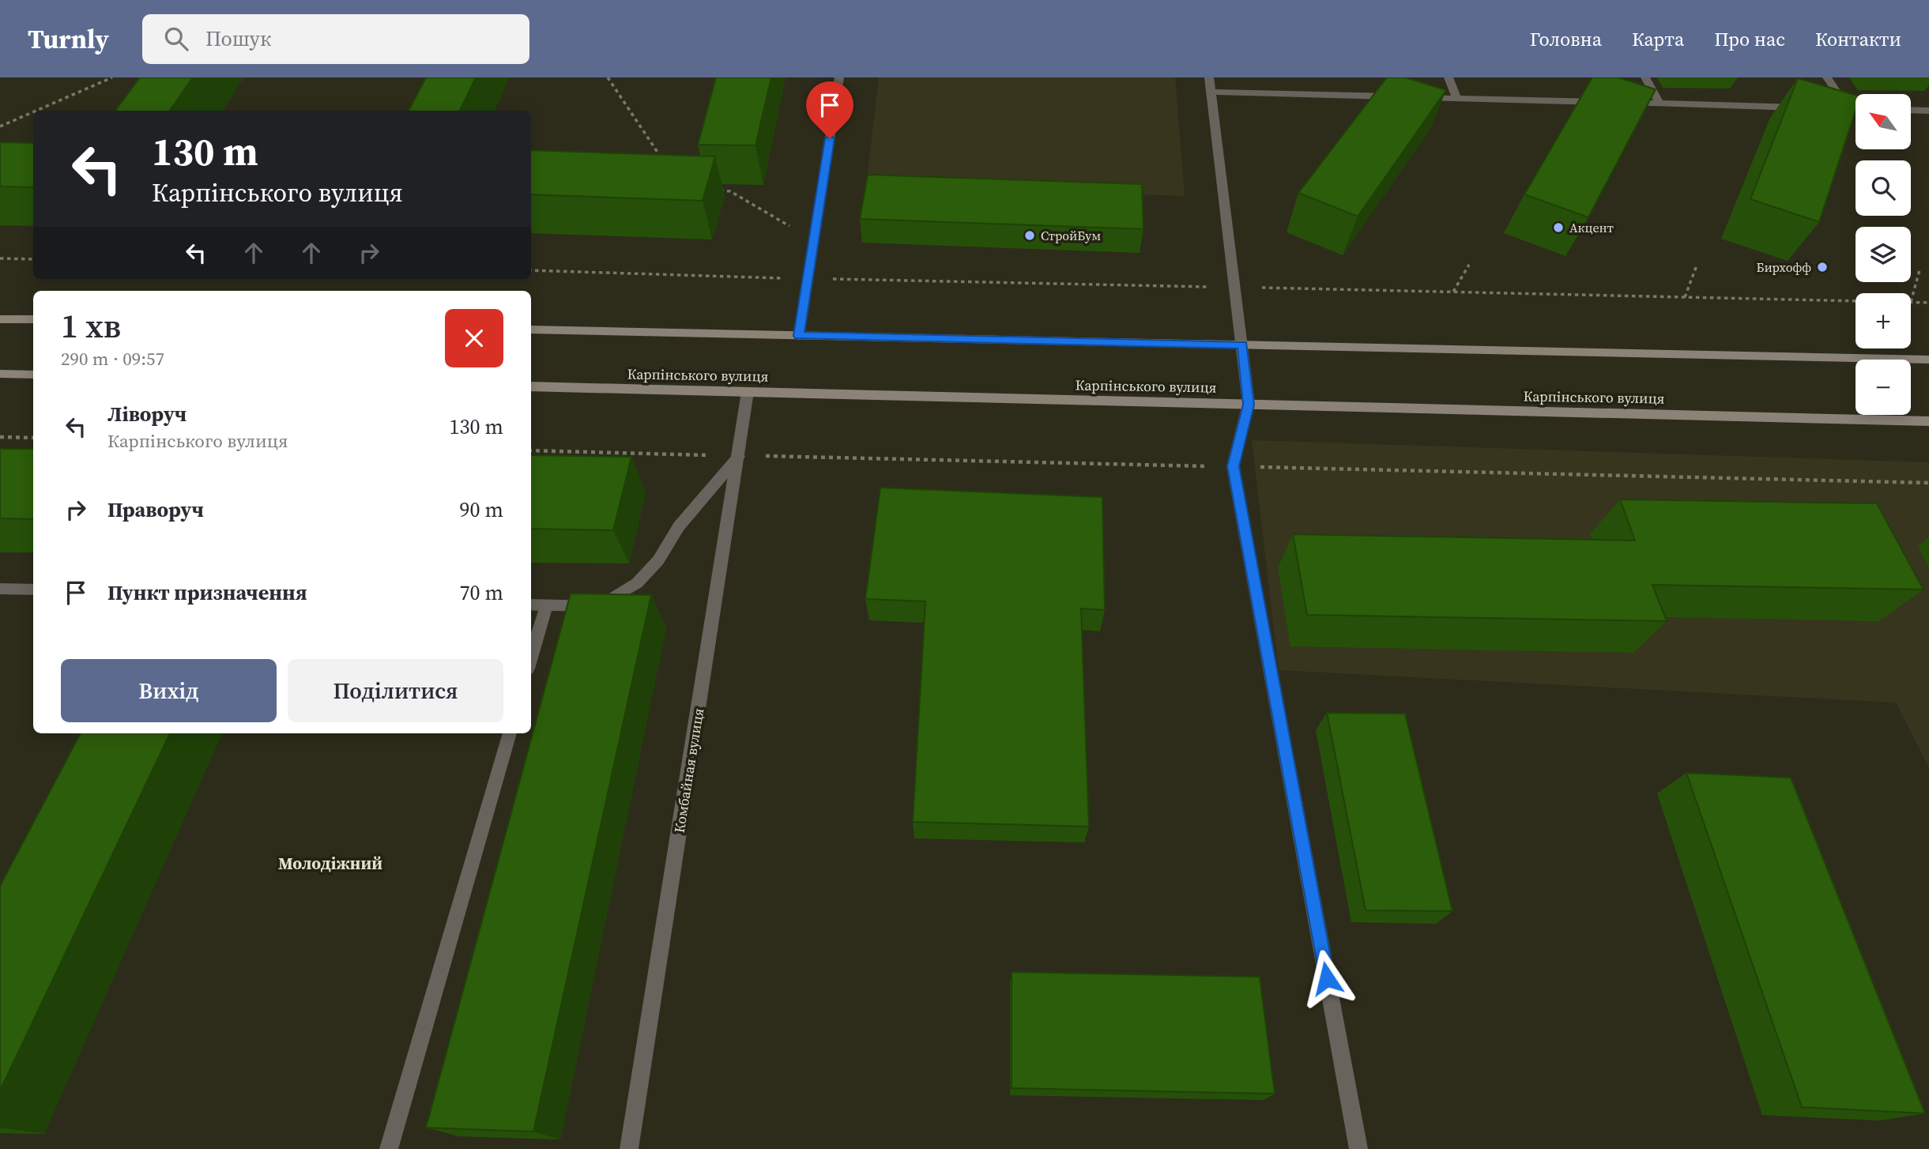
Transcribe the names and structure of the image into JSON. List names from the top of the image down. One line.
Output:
{"streets":{"street":["Карпінського вулиця","Комбайная вулиця"]},"crossings":[["Карпінського вулиця","Комбайная вулиця"]],"districts":["Молодіжний"],"places":["Акцент","СтройБум","Бирхофф"],"north":"top left","page":{"header":"Turnly","search":"Пошук","nav":["Головна","Карта","Про нас","Контакти"],"map_buttons":["+","−"],"turn":["130 m","Карпінського вулиця"],"heading":["1 хв","290 m · 09:57"],"list":[{"name":"Ліворуч","note":"Карпінського вулиця","value":"130 m"},{"name":"Праворуч","value":"90 m"},{"name":"Пункт призначення","value":"70 m"}],"buttons":["Вихід","Поділитися"]}}
